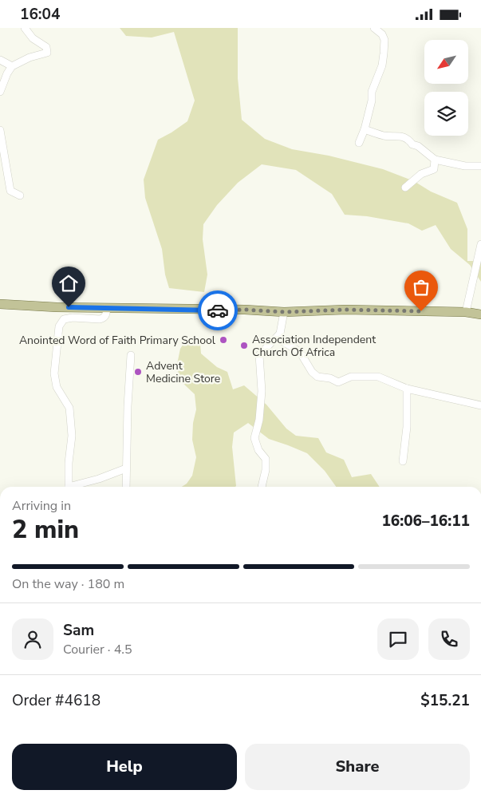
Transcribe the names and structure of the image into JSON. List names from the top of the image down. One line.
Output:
{"places":["Anointed Word of Faith Primary School","Association Independent Church Of Africa","Advent Medicine Store"],"north":"bottom left","page":{"status":"16:04","heading":["2 min","Arriving in","16:06–16:11"],"panel":["Sam","Courier · 4.5","Order #4618","$15.21"],"bar":"On the way · 180 m","buttons":["Help","Share"]}}
